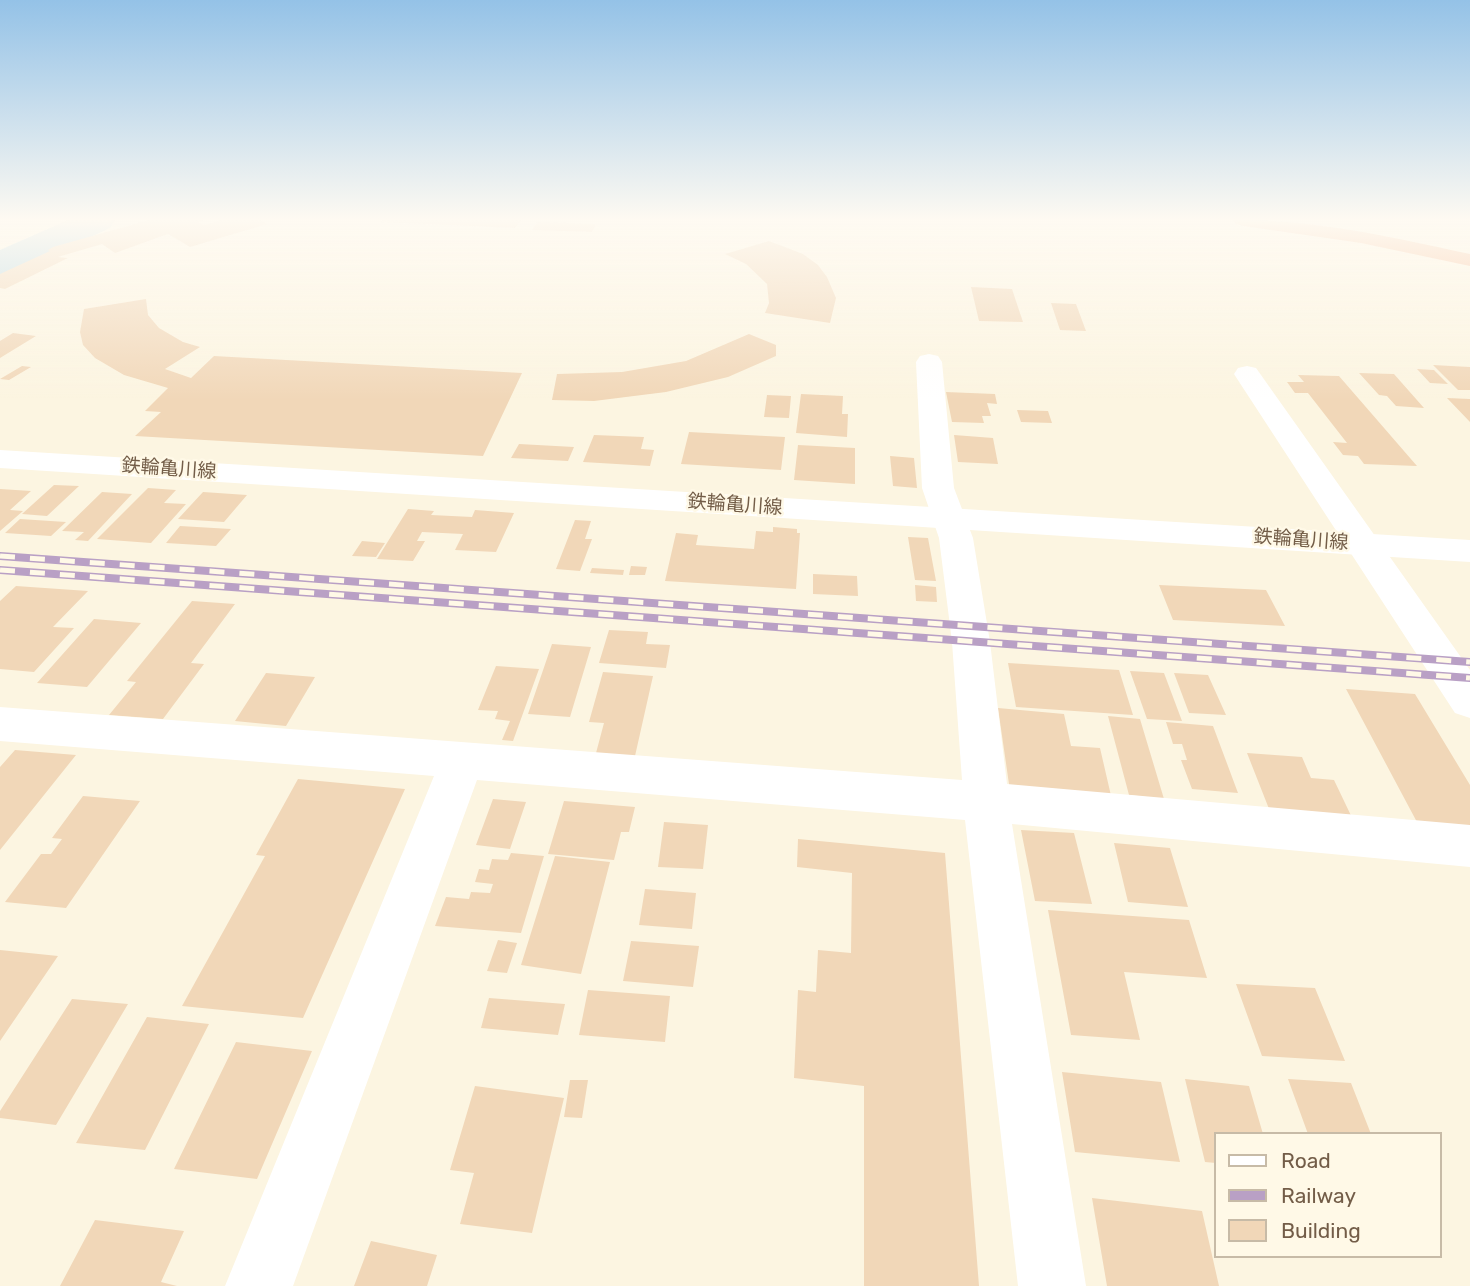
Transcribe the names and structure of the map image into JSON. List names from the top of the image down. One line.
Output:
{"streets":{"street":["鉄輪亀川線"]},"legend":["Road","Railway","Building"]}
